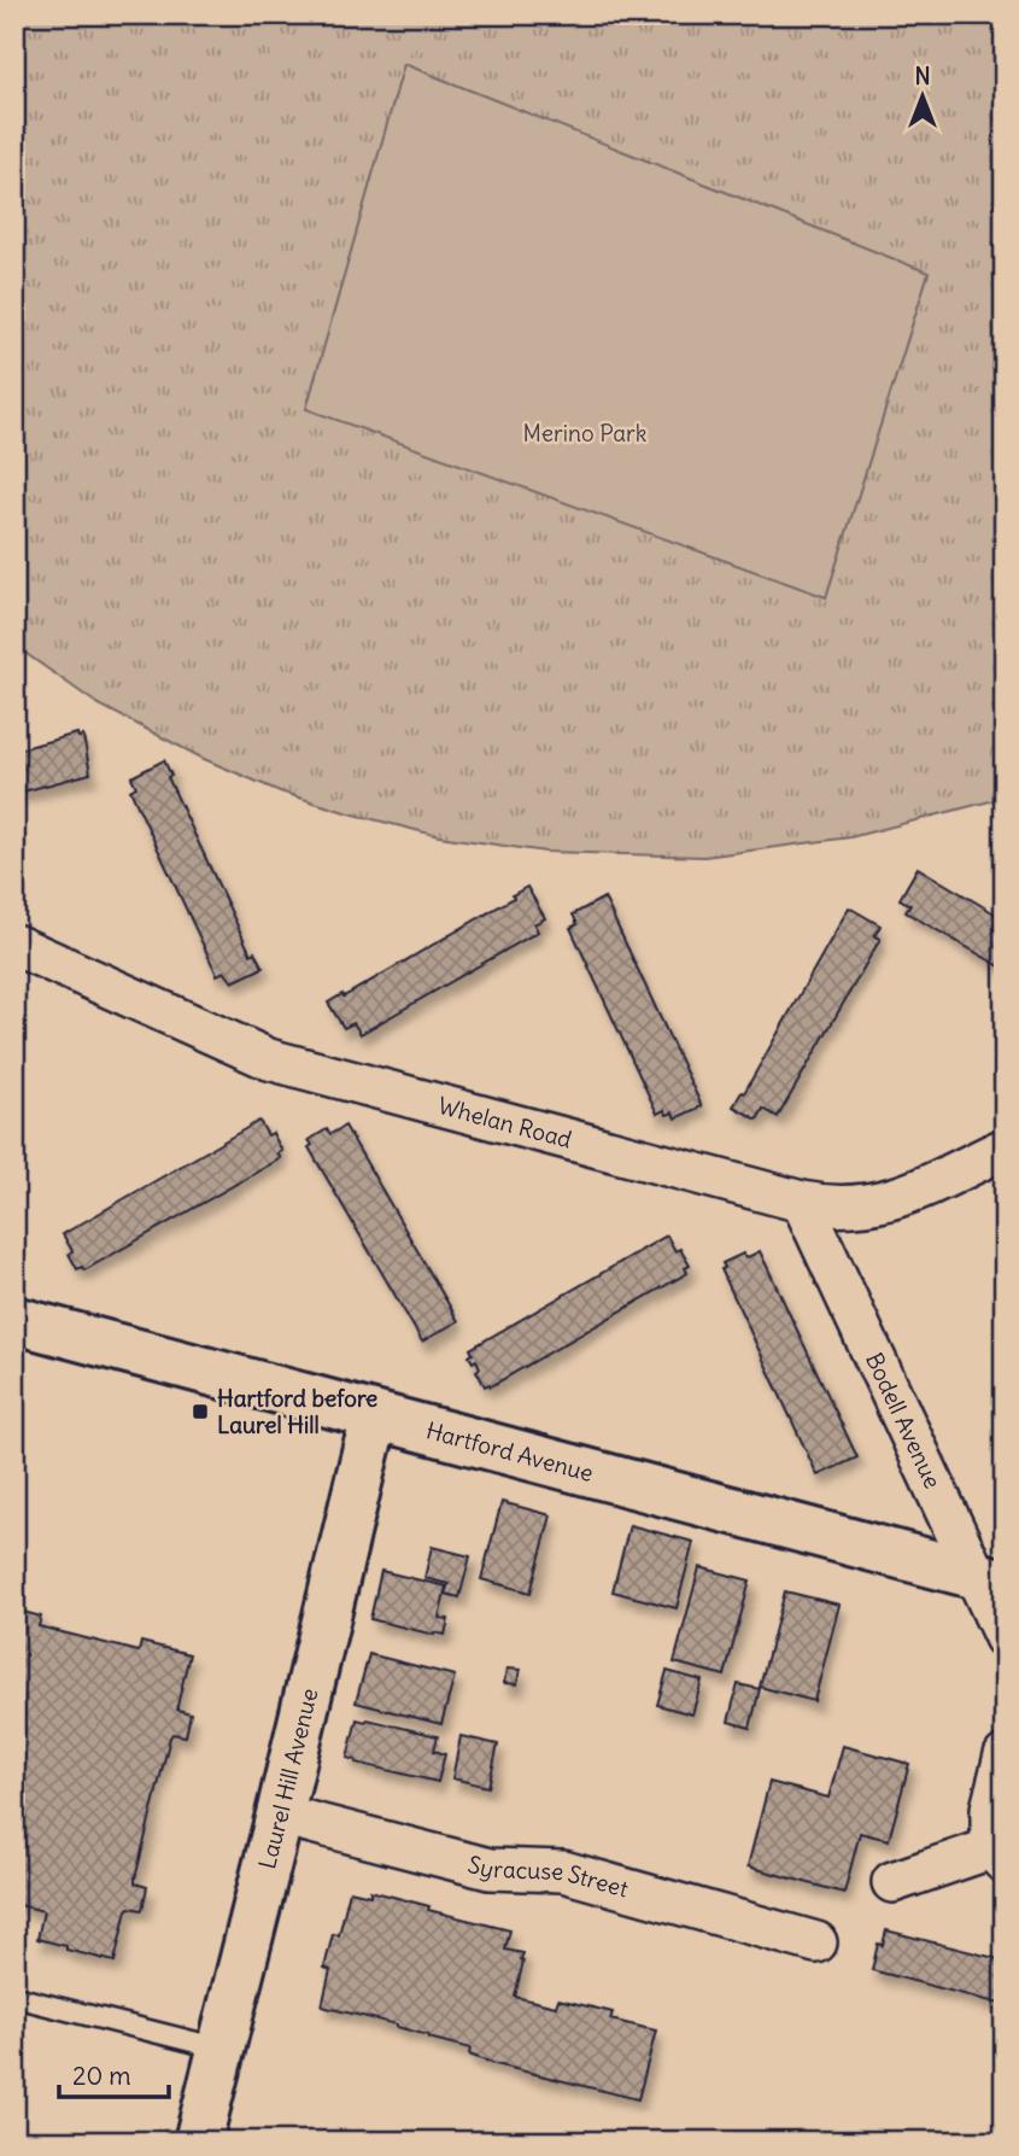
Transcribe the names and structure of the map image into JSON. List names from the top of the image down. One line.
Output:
{"streets":{"main road":["Hartford Avenue","Laurel Hill Avenue"],"street":["Whelan Road","Bodell Avenue","Syracuse Street"]},"crossings":[["Whelan Road","Bodell Avenue"],["Bodell Avenue","Hartford Avenue"],["Hartford Avenue","Laurel Hill Avenue"],["Laurel Hill Avenue","Syracuse Street"]],"parks":["Merino Park"],"places":{"transit":["Hartford before Laurel Hill"]},"scale_bar":"20 m","north":"top"}
